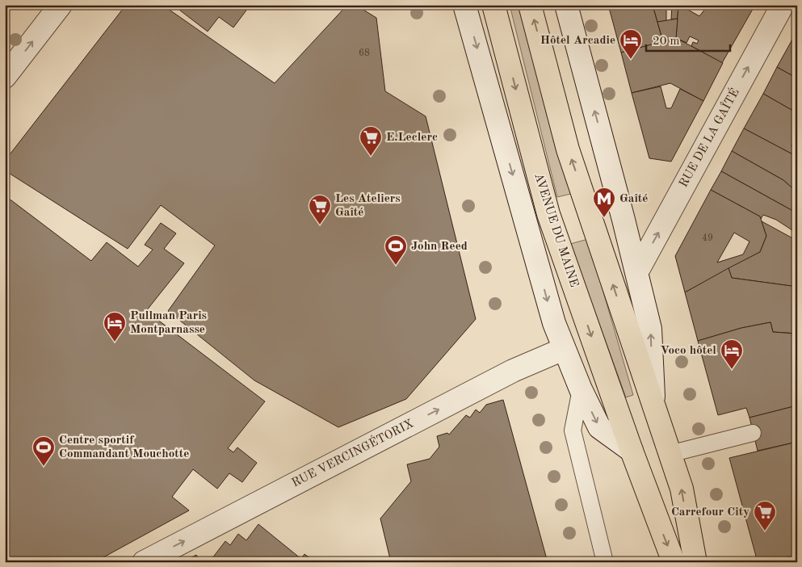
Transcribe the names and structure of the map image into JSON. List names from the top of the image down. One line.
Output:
{"streets":{"main road":["RUE DE LA GAÎTÉ","AVENUE DU MAINE","RUE VERCINGÉTORIX"]},"crossings":[["AVENUE DU MAINE","RUE VERCINGÉTORIX"]],"one_way":["RUE DE LA GAÎTÉ","RUE VERCINGÉTORIX"],"places":{"hotel":["Hôtel Arcadie","Pullman Paris Montparnasse","Voco hôtel"],"supermarket":["E.Leclerc","Les Ateliers Gaîté","Carrefour City"],"metro station":["Gaîté"],"sports":["John Reed","Centre sportif Commandant Mouchotte"]},"house_numbers":["68","49"],"scale_bar":"20 m"}
